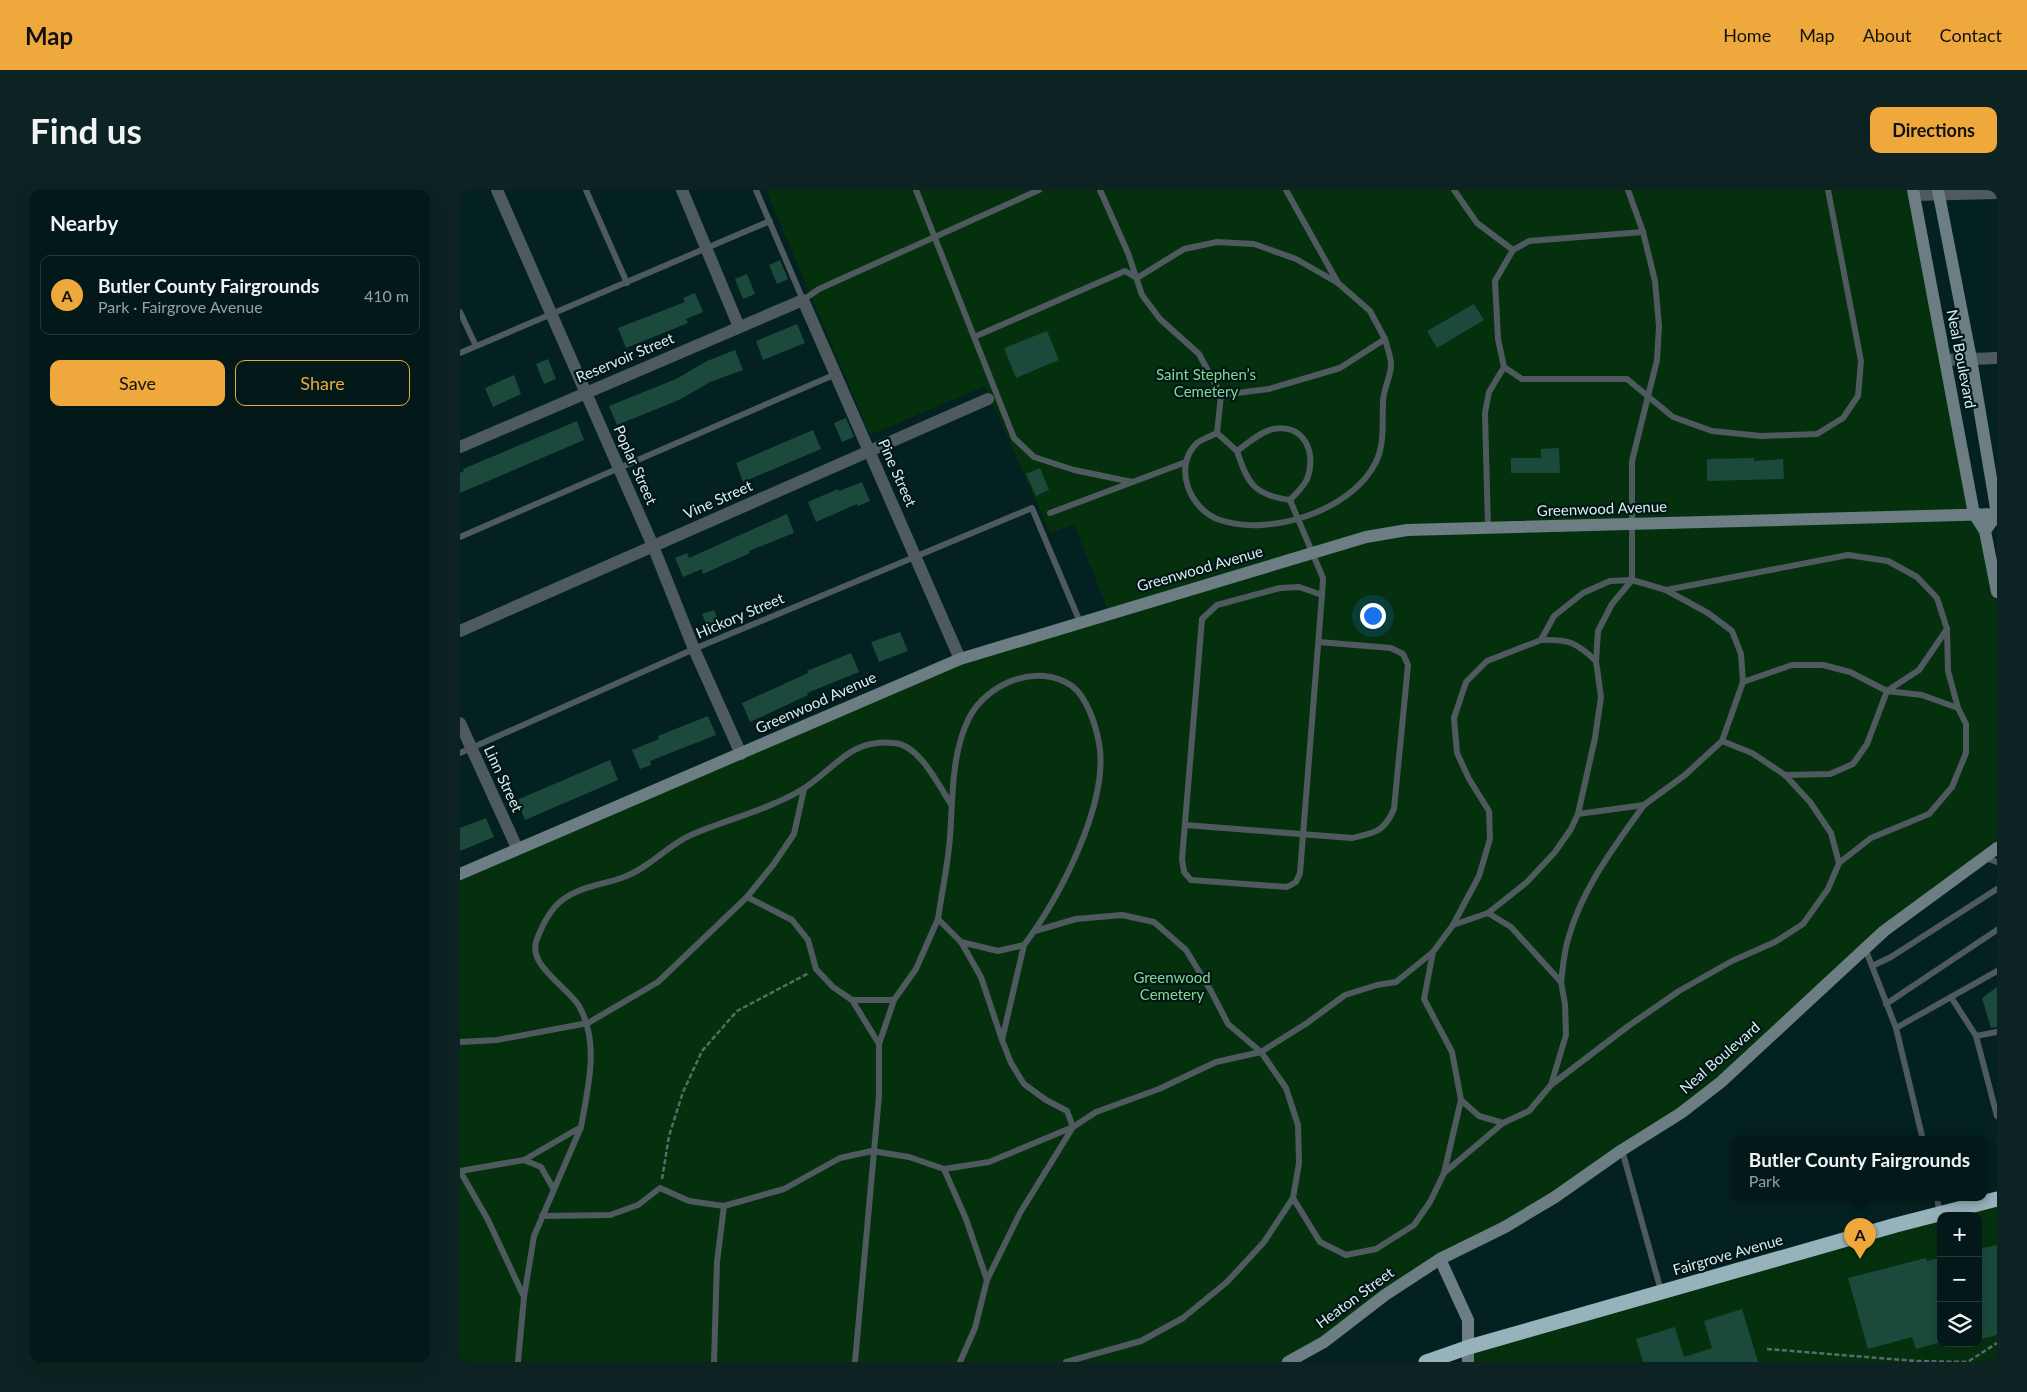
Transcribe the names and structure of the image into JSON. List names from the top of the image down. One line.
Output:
{"streets":{"highway":["Fairgrove Avenue"],"street":["Reservoir Street","Neal Boulevard","Poplar Street","Pine Street","Vine Street","Greenwood Avenue","Linn Street","Heaton Street"],"lane":["Hickory Street"]},"crossings":[["Reservoir Street","Poplar Street"],["Reservoir Street","Pine Street"],["Neal Boulevard","Greenwood Avenue"],["Neal Boulevard","Heaton Street"],["Poplar Street","Vine Street"],["Poplar Street","Greenwood Avenue"],["Poplar Street","Hickory Street"],["Pine Street","Vine Street"],["Pine Street","Greenwood Avenue"],["Pine Street","Hickory Street"],["Greenwood Avenue","Hickory Street"],["Greenwood Avenue","Linn Street"],["Hickory Street","Linn Street"]],"parks":["Saint Stephen’s Cemetery","Greenwood Cemetery"],"page":{"header":"Map","nav":["Home","Map","About","Contact"],"buttons":["Directions",["Save","Share"]],"title":"Find us","heading":"Nearby","list":[{"mark":"A","name":"Butler County Fairgrounds","note":"Park · Fairgrove Avenue","value":"410 m"}],"popup":["Butler County Fairgrounds","Park"],"map_buttons":["+","−"],"pins":"A"}}
